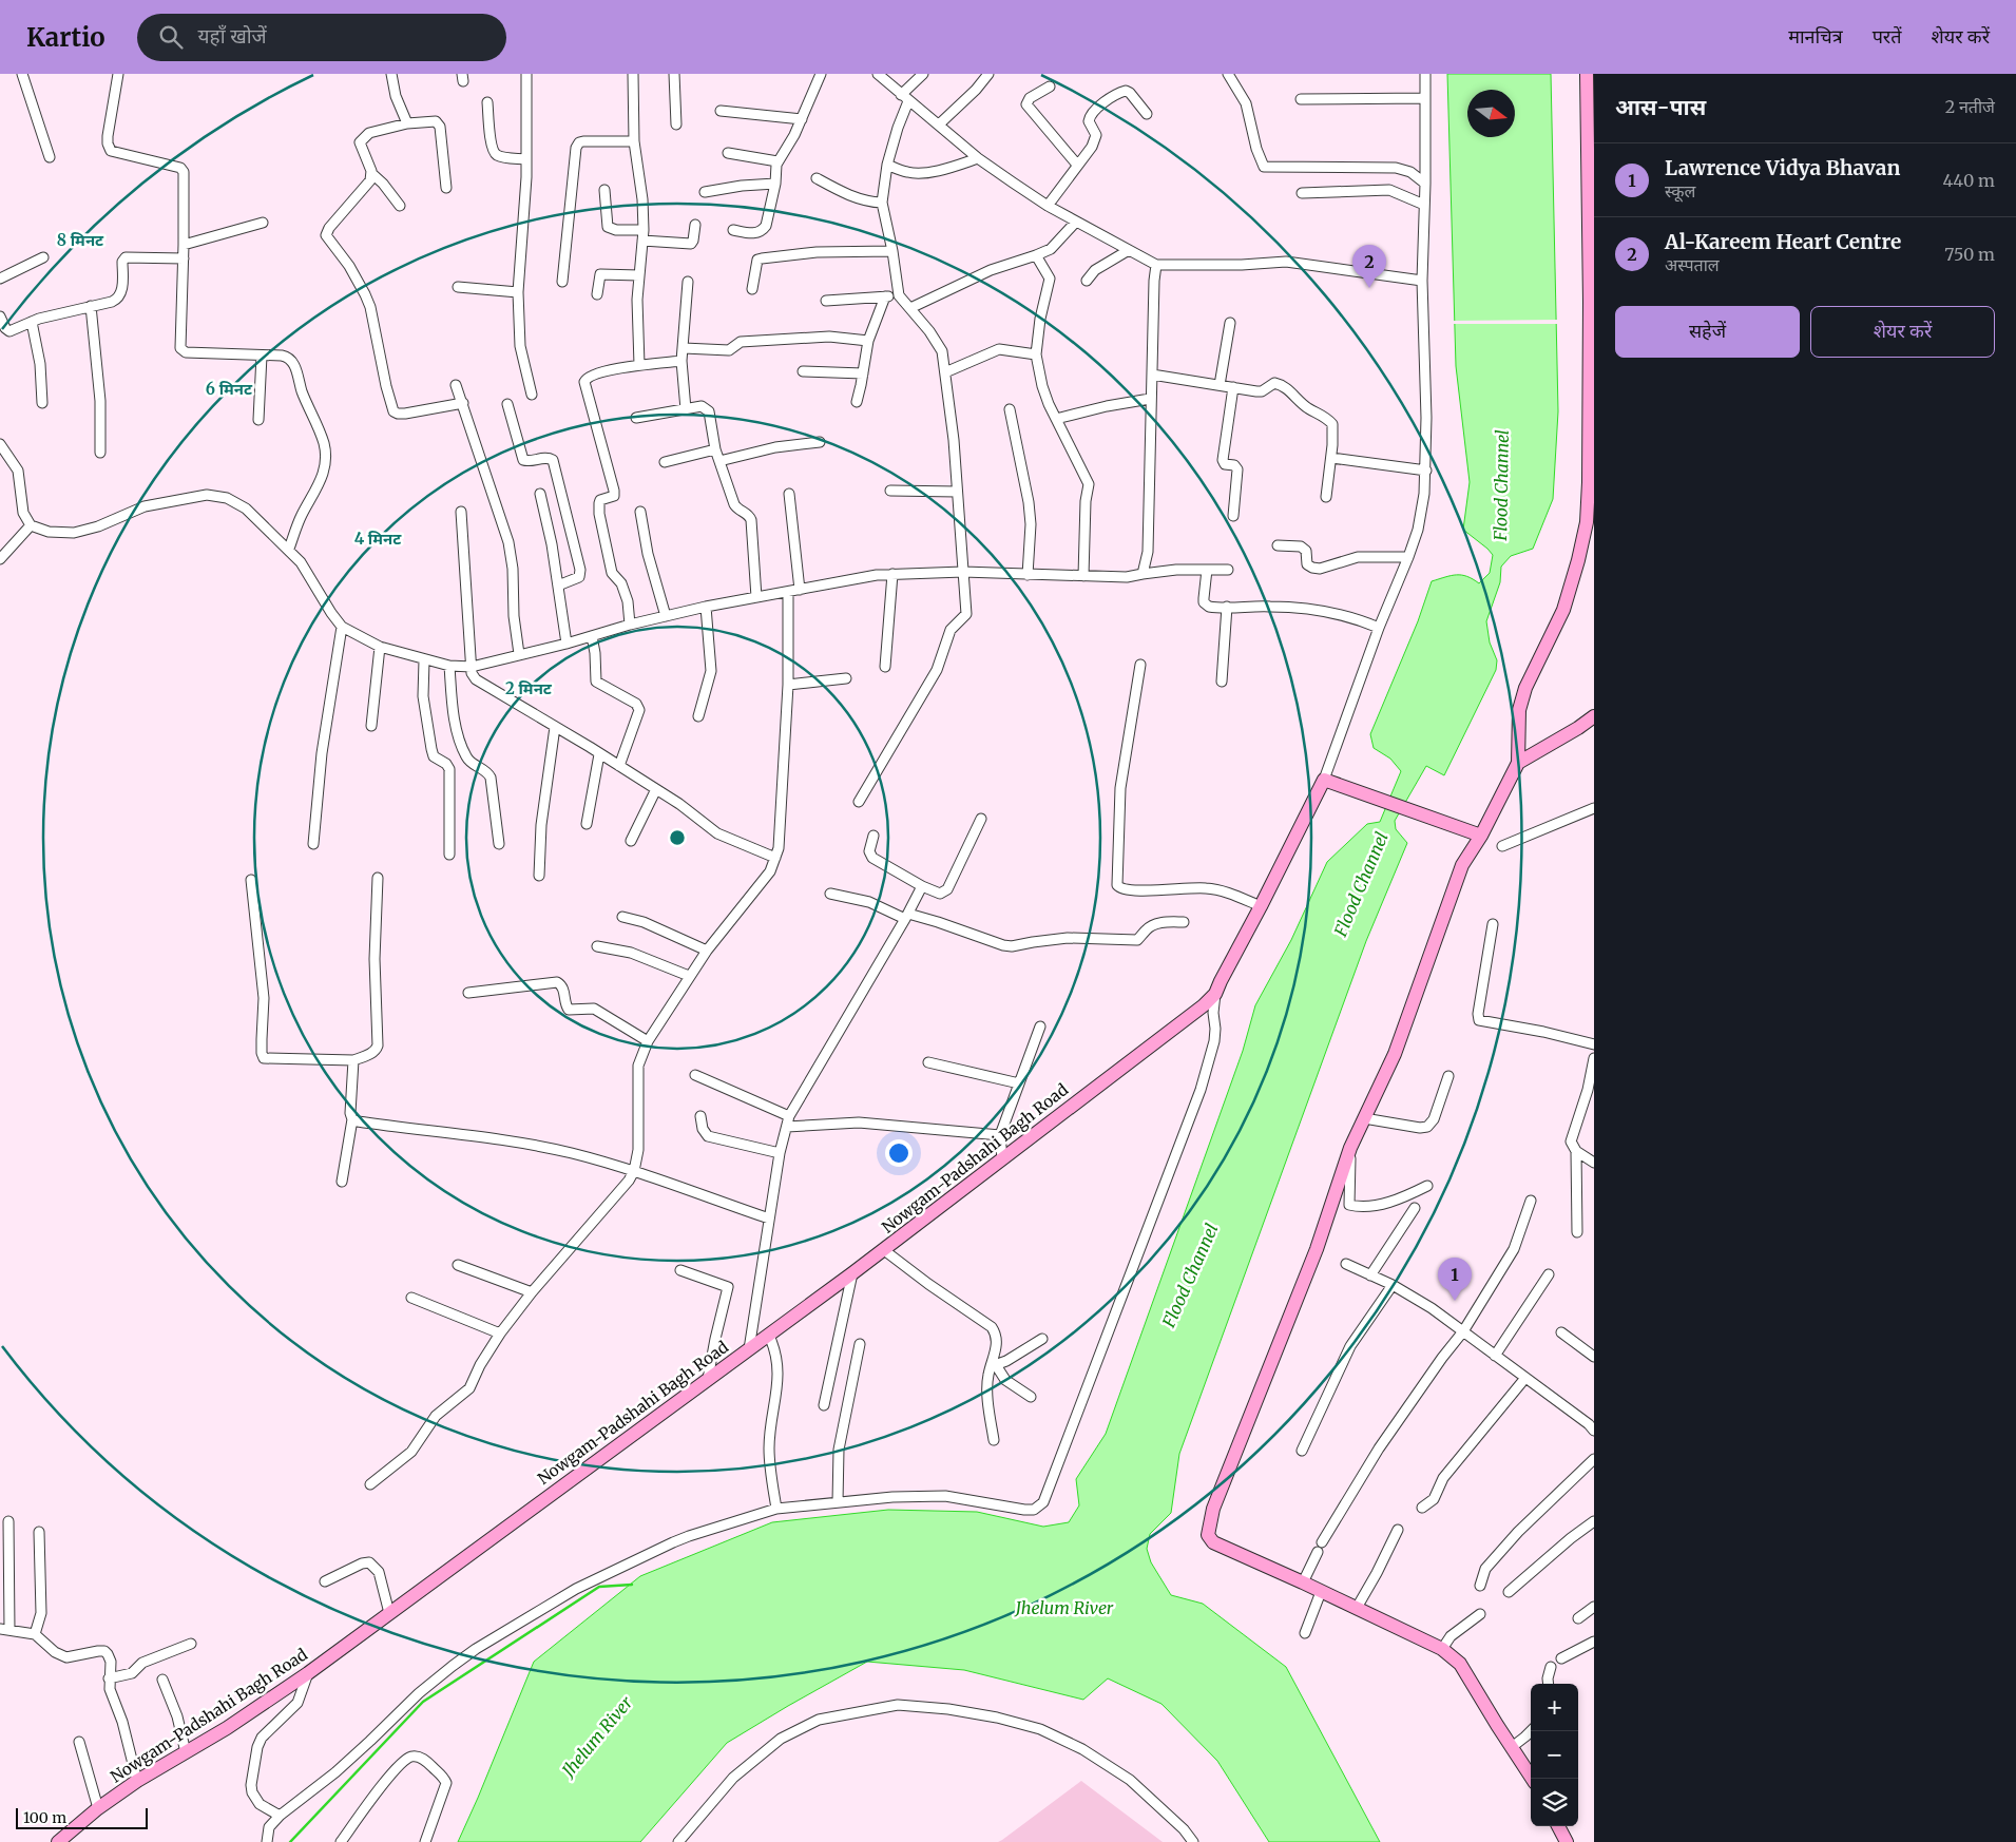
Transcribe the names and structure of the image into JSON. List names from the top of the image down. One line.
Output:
{"streets":{"main road":["Nowgam-Padshahi Bagh Road"]},"water":["Flood Channel","Jhelum River"],"scale_bar":"100 m","north":"right","page":{"header":"Kartio","search":"यहाँ खोजें","nav":["मानचित्र","परतें","शेयर करें"],"heading":["आस-पास","2 नतीजे"],"list":[{"mark":"1","name":"Lawrence Vidya Bhavan","note":"स्कूल","value":"440 m"},{"mark":"2","name":"Al-Kareem Heart Centre","note":"अस्पताल","value":"750 m"}],"pins":["2","1"],"buttons":["सहेजें","शेयर करें"],"map_buttons":["+","−"],"scale":"100 m"},"rings":["8 मिनट","6 मिनट","4 मिनट","2 मिनट"]}
